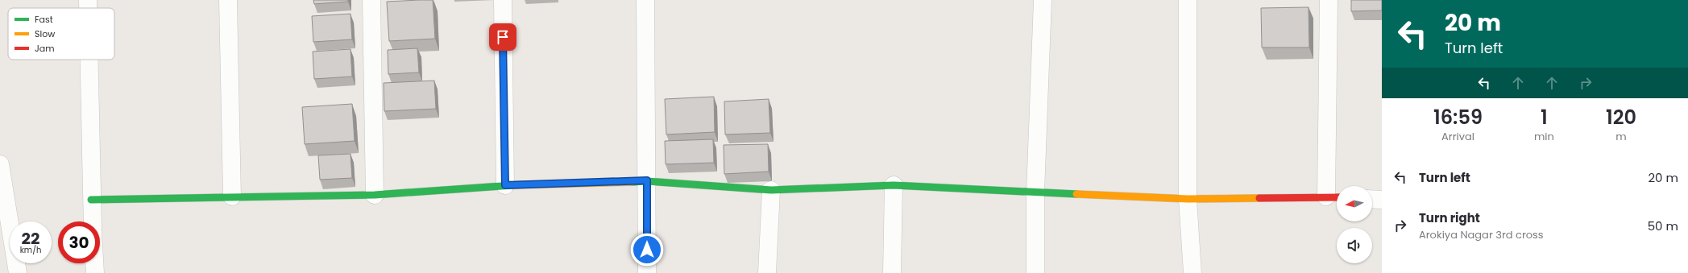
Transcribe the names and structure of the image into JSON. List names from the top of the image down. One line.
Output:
{"legend":["Fast","Slow","Jam"],"north":"left","page":{"turn":["20 m","Turn left"],"eta":["16:59","Arrival","1","min","120","m"],"list":[{"name":"Turn left","value":"20 m"},{"name":"Turn right","note":"Arokiya Nagar 3rd cross","value":"50 m"}],"speed":"22 km/h","limit":"30"}}
